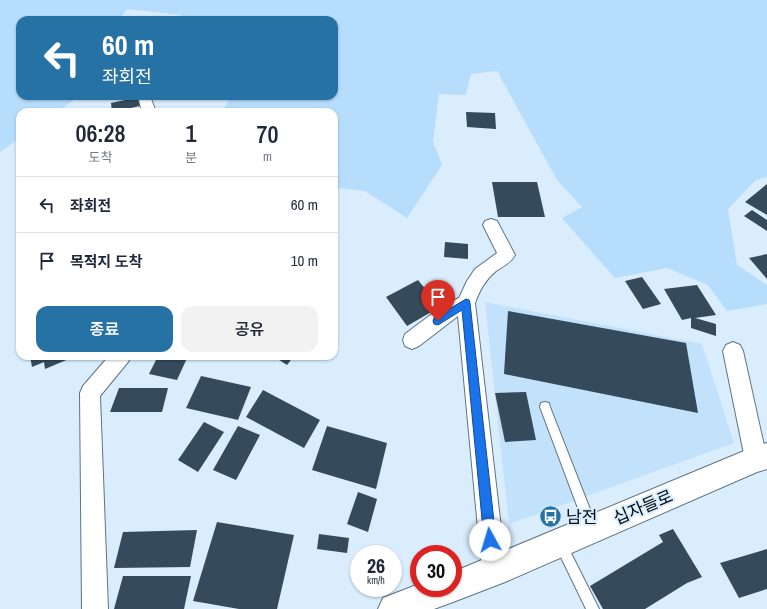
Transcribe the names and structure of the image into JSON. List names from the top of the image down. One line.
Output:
{"streets":{"main road":["십자들로"]},"places":{"bus stop":["남전"]},"page":{"turn":["60 m","좌회전"],"eta":["06:28","도착","1","분","70","m"],"list":[{"name":"좌회전","value":"60 m"},{"name":"목적지 도착","value":"10 m"}],"buttons":["종료","공유"],"speed":"26 km/h","limit":"30"}}
